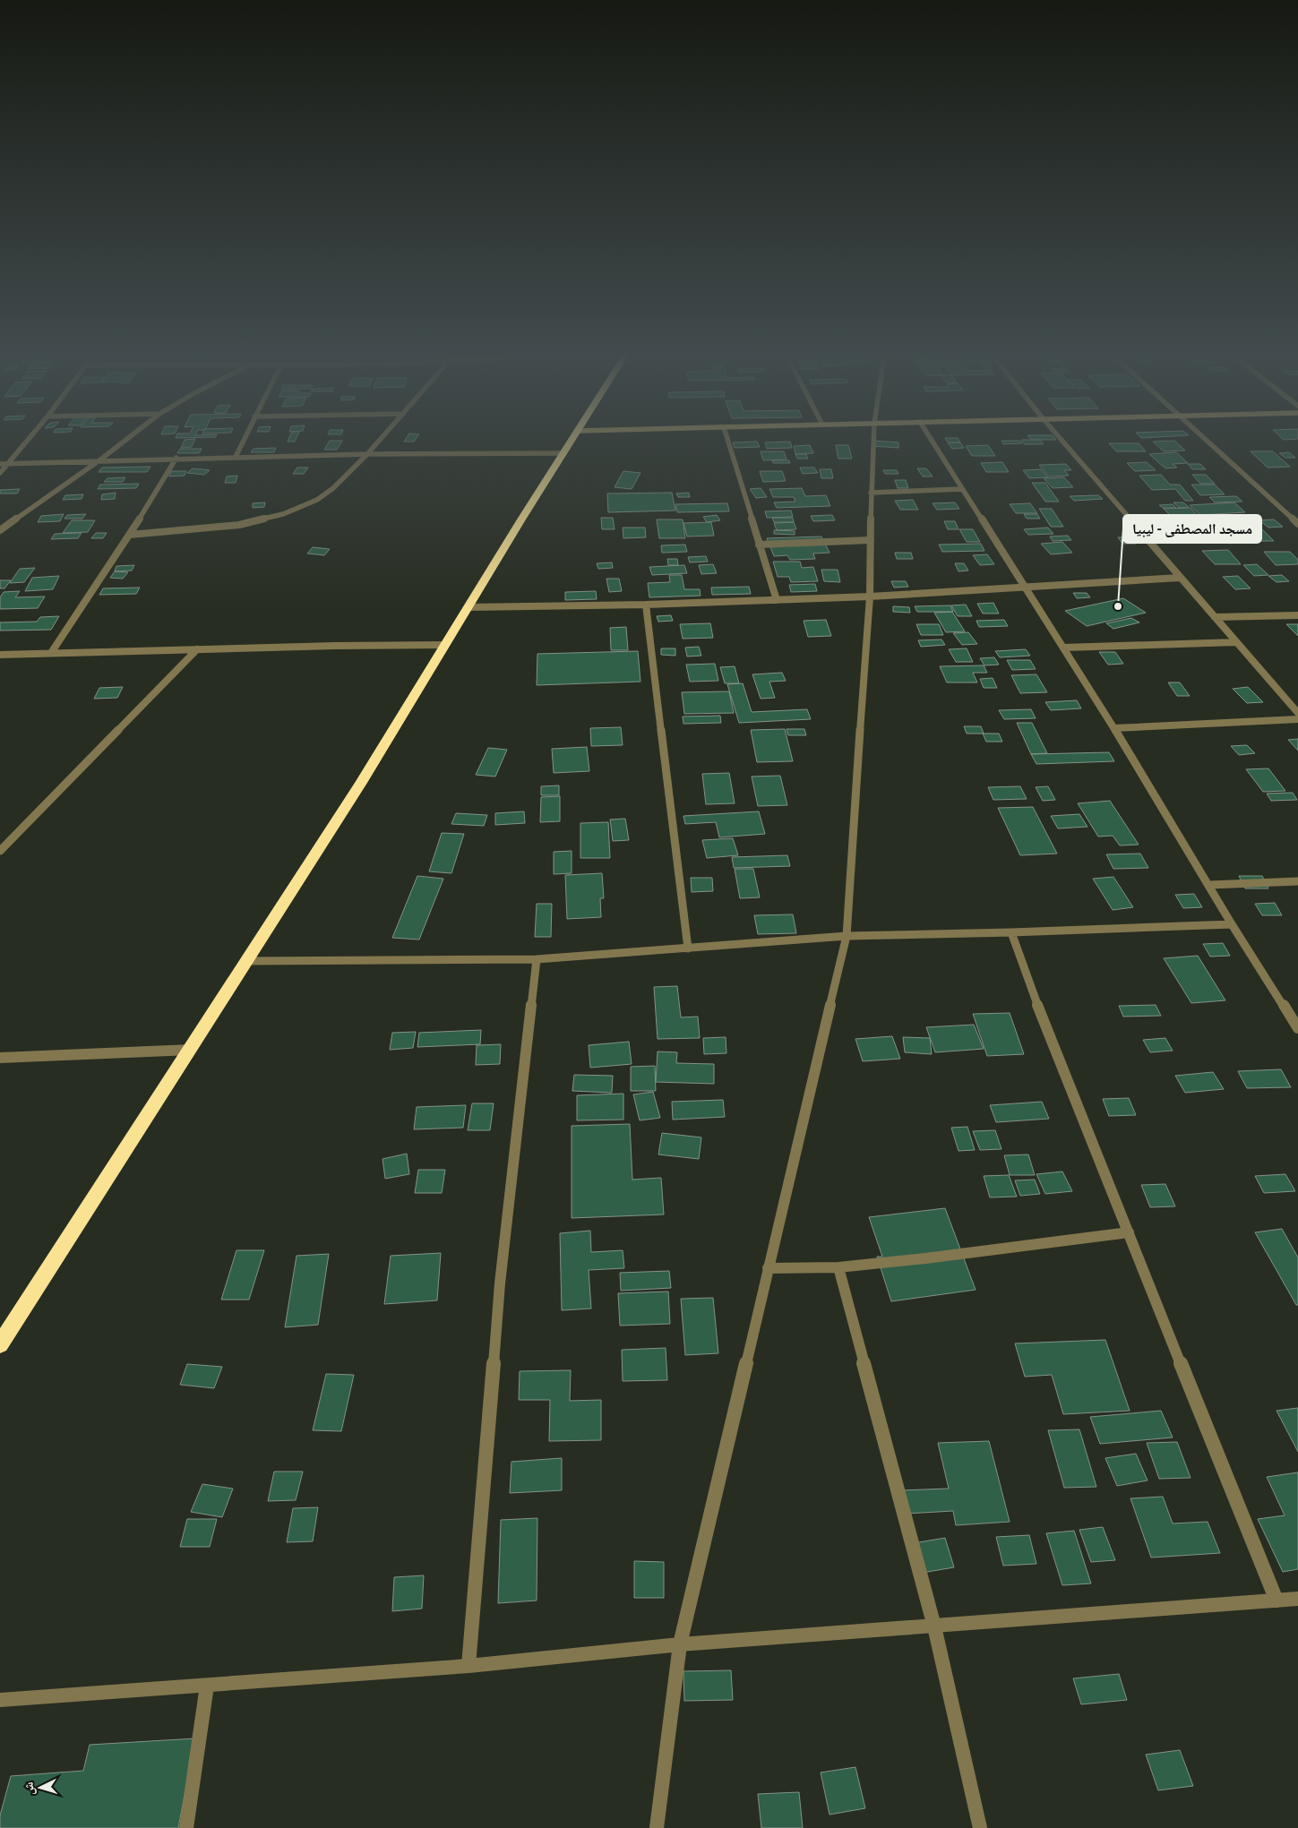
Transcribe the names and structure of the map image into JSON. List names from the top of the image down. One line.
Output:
{"places":["مسجد المصطفى - ليبيا"],"north":"left"}
